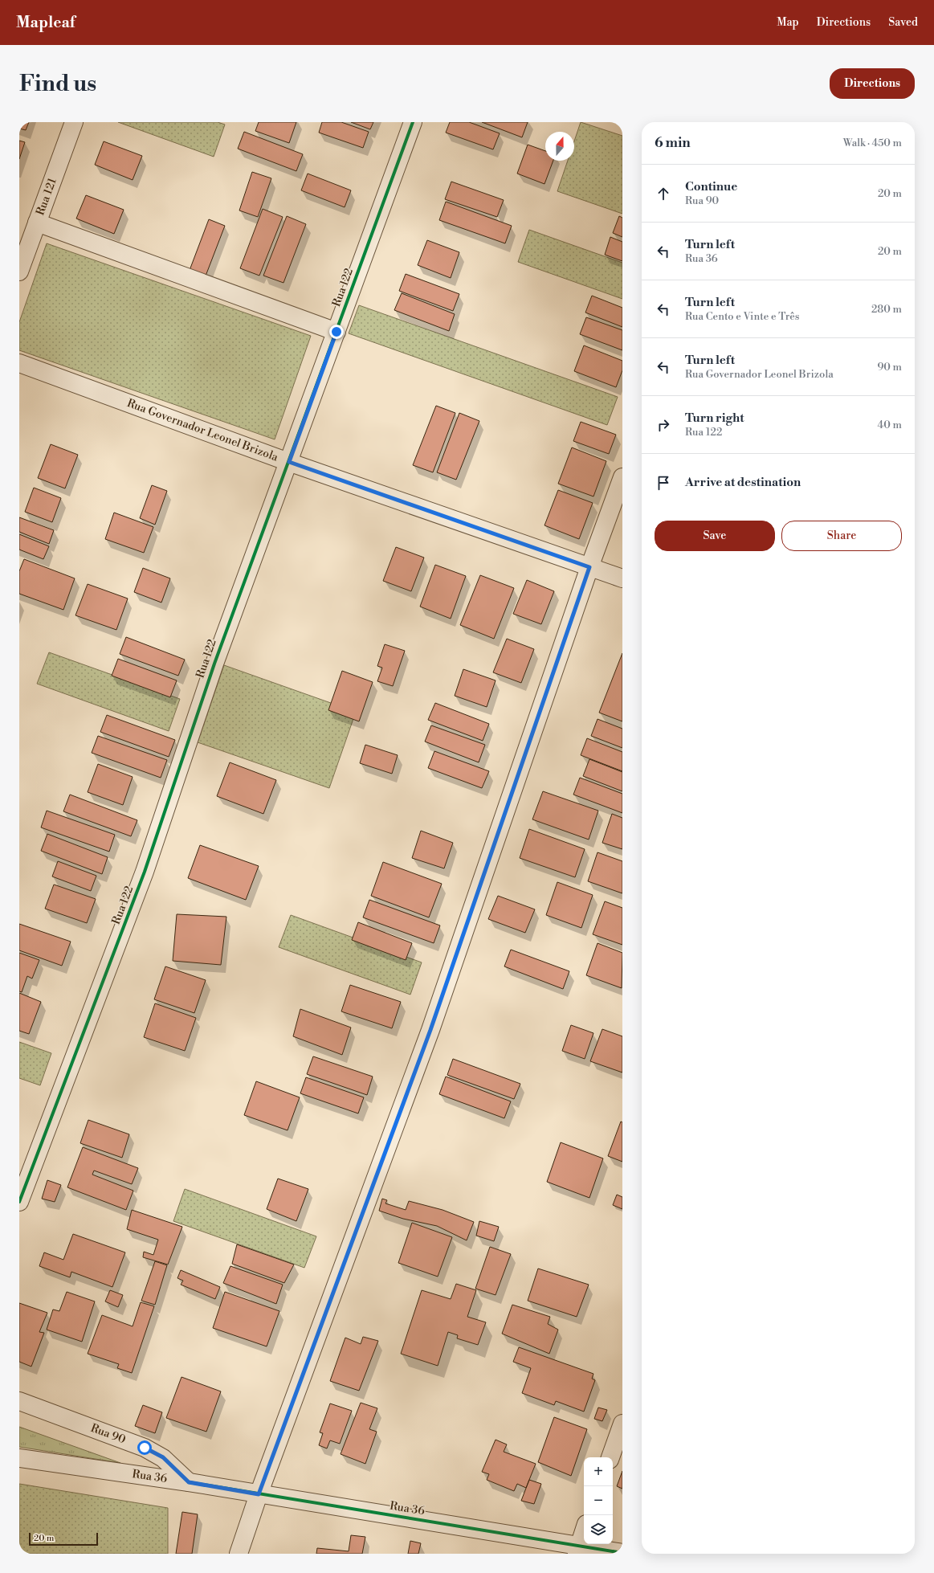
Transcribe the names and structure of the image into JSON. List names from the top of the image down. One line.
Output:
{"streets":{"street":["Rua 121","Rua 122","Rua Governador Leonel Brizola","Rua 90","Rua 36"]},"crossings":[["Rua 122","Rua Governador Leonel Brizola"],["Rua 90","Rua 36"]],"scale_bar":"20 m","north":"top","page":{"header":"Mapleaf","nav":["Map","Directions","Saved"],"buttons":["Directions",["Save","Share"]],"title":"Find us","heading":["6 min","Walk · 450 m"],"list":[["Continue","Rua 90","20 m"],["Turn left","Rua 36","20 m"],["Turn left","Rua Cento e Vinte e Três","280 m"],["Turn left","Rua Governador Leonel Brizola","90 m"],["Turn right","Rua 122","40 m"],"Arrive at destination"],"map_buttons":["+","−"],"scale":"20 m"}}
